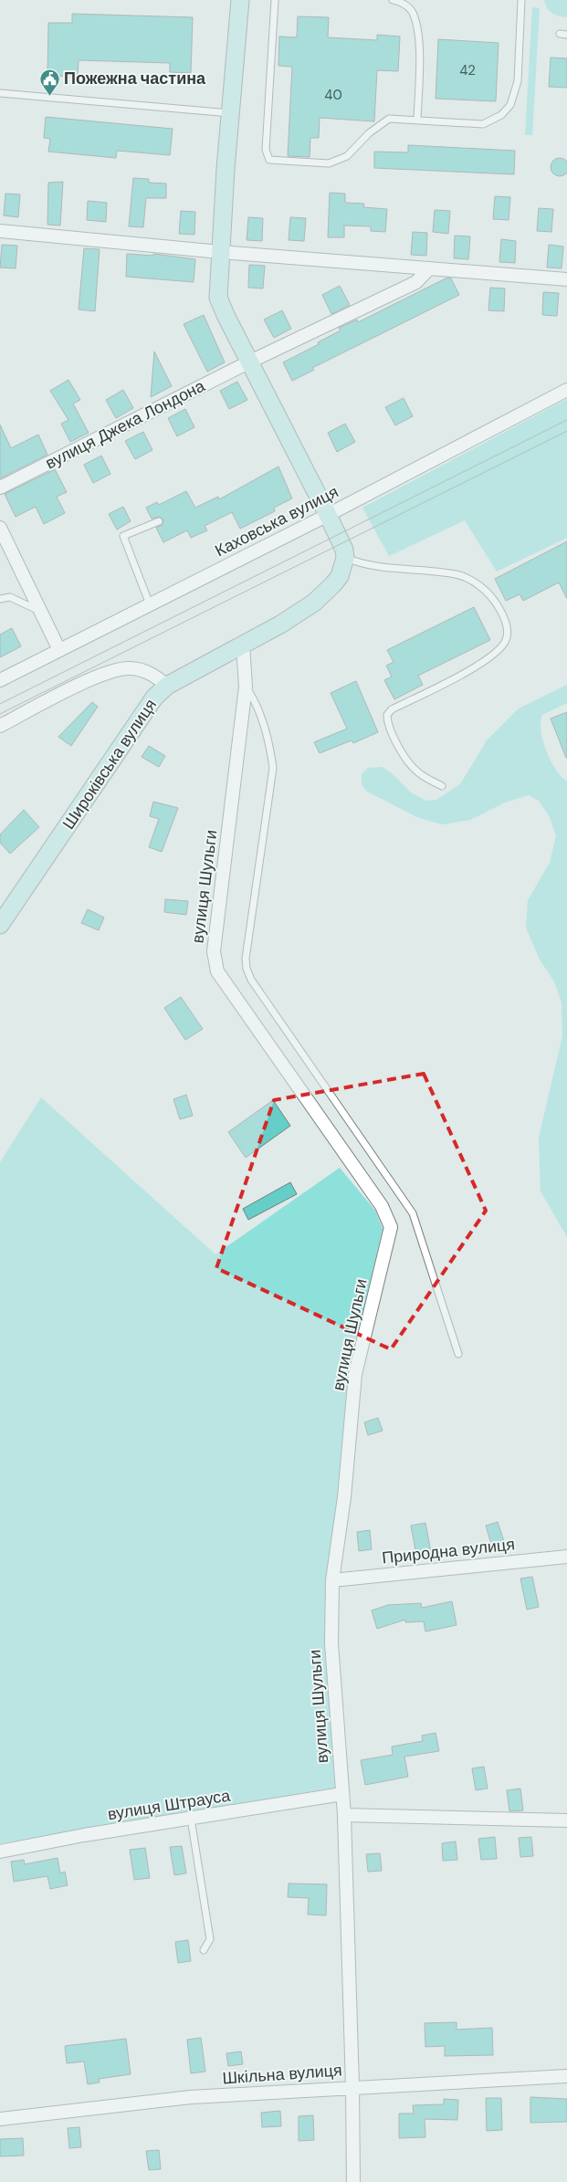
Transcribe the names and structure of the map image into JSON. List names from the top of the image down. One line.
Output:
{"streets":{"main road":["Широківська вулиця"],"street":["вулиця Джека Лондона","Каховська вулиця","вулиця Шульги","Природна вулиця","вулиця Штрауса","Шкільна вулиця"]},"crossings":[["Широківська вулиця","вулиця Шульги"],["вулиця Шульги","Природна вулиця"],["вулиця Шульги","вулиця Штрауса"],["вулиця Шульги","Шкільна вулиця"]],"places":{"public building":["Пожежна частина"]},"house_numbers":["42","40"]}
